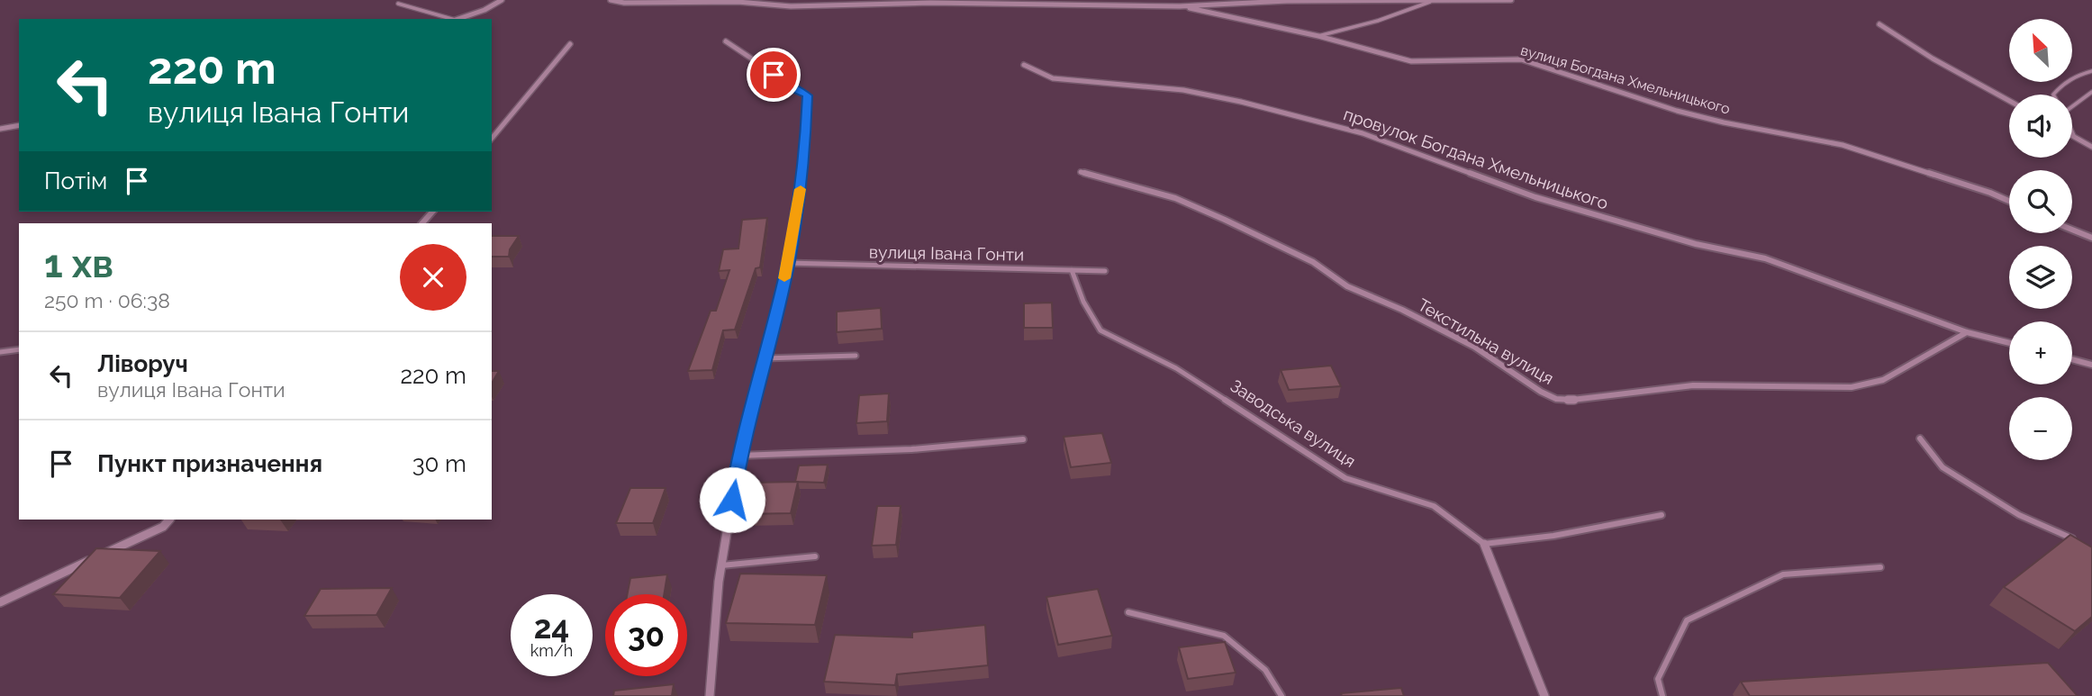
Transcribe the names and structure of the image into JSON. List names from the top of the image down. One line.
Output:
{"streets":{"street":["вулиця Богдана Хмельницького","провулок Богдана Хмельницького","Текстильна вулиця"],"lane":["вулиця Івана Гонти","Заводська вулиця"]},"crossings":[["провулок Богдана Хмельницького","Текстильна вулиця"],["вулиця Івана Гонти","Заводська вулиця"]],"north":"top left","page":{"map_buttons":["+","−"],"turn":["220 m","вулиця Івана Гонти"],"then":"Потім","heading":["1 хв","250 m · 06:38"],"list":[{"name":"Ліворуч","note":"вулиця Івана Гонти","value":"220 m"},{"name":"Пункт призначення","value":"30 m"}],"speed":"24 km/h","limit":"30"}}
